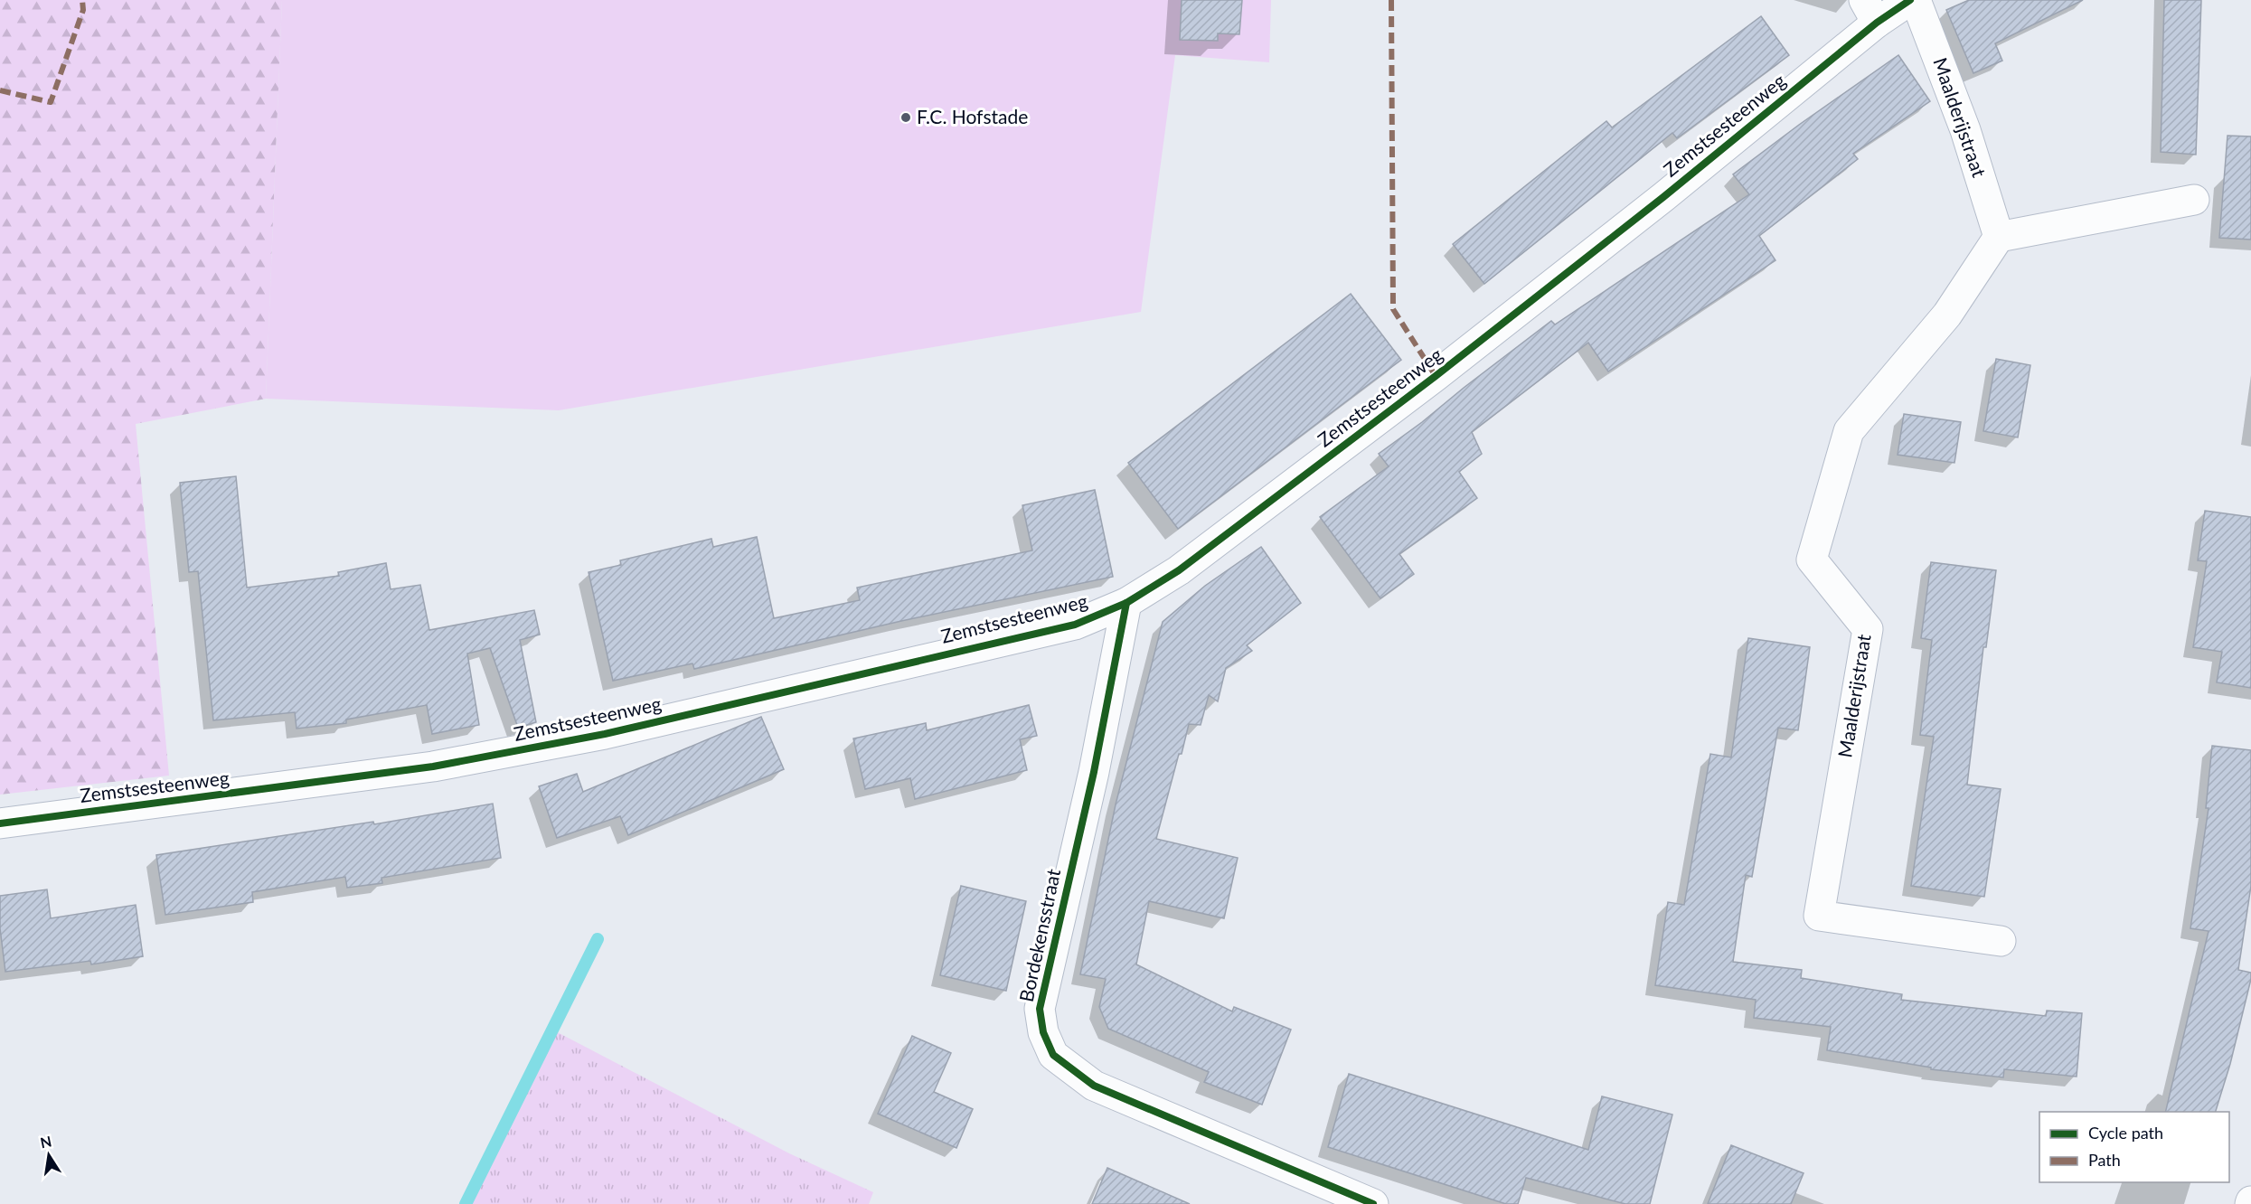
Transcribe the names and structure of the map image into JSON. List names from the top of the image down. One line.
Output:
{"streets":{"street":["Maalderijstraat","Zemstsesteenweg","Bordekensstraat"]},"crossings":[["Zemstsesteenweg","Bordekensstraat"]],"places":["F.C. Hofstade"],"legend":["Cycle path","Path"],"north":"top"}
